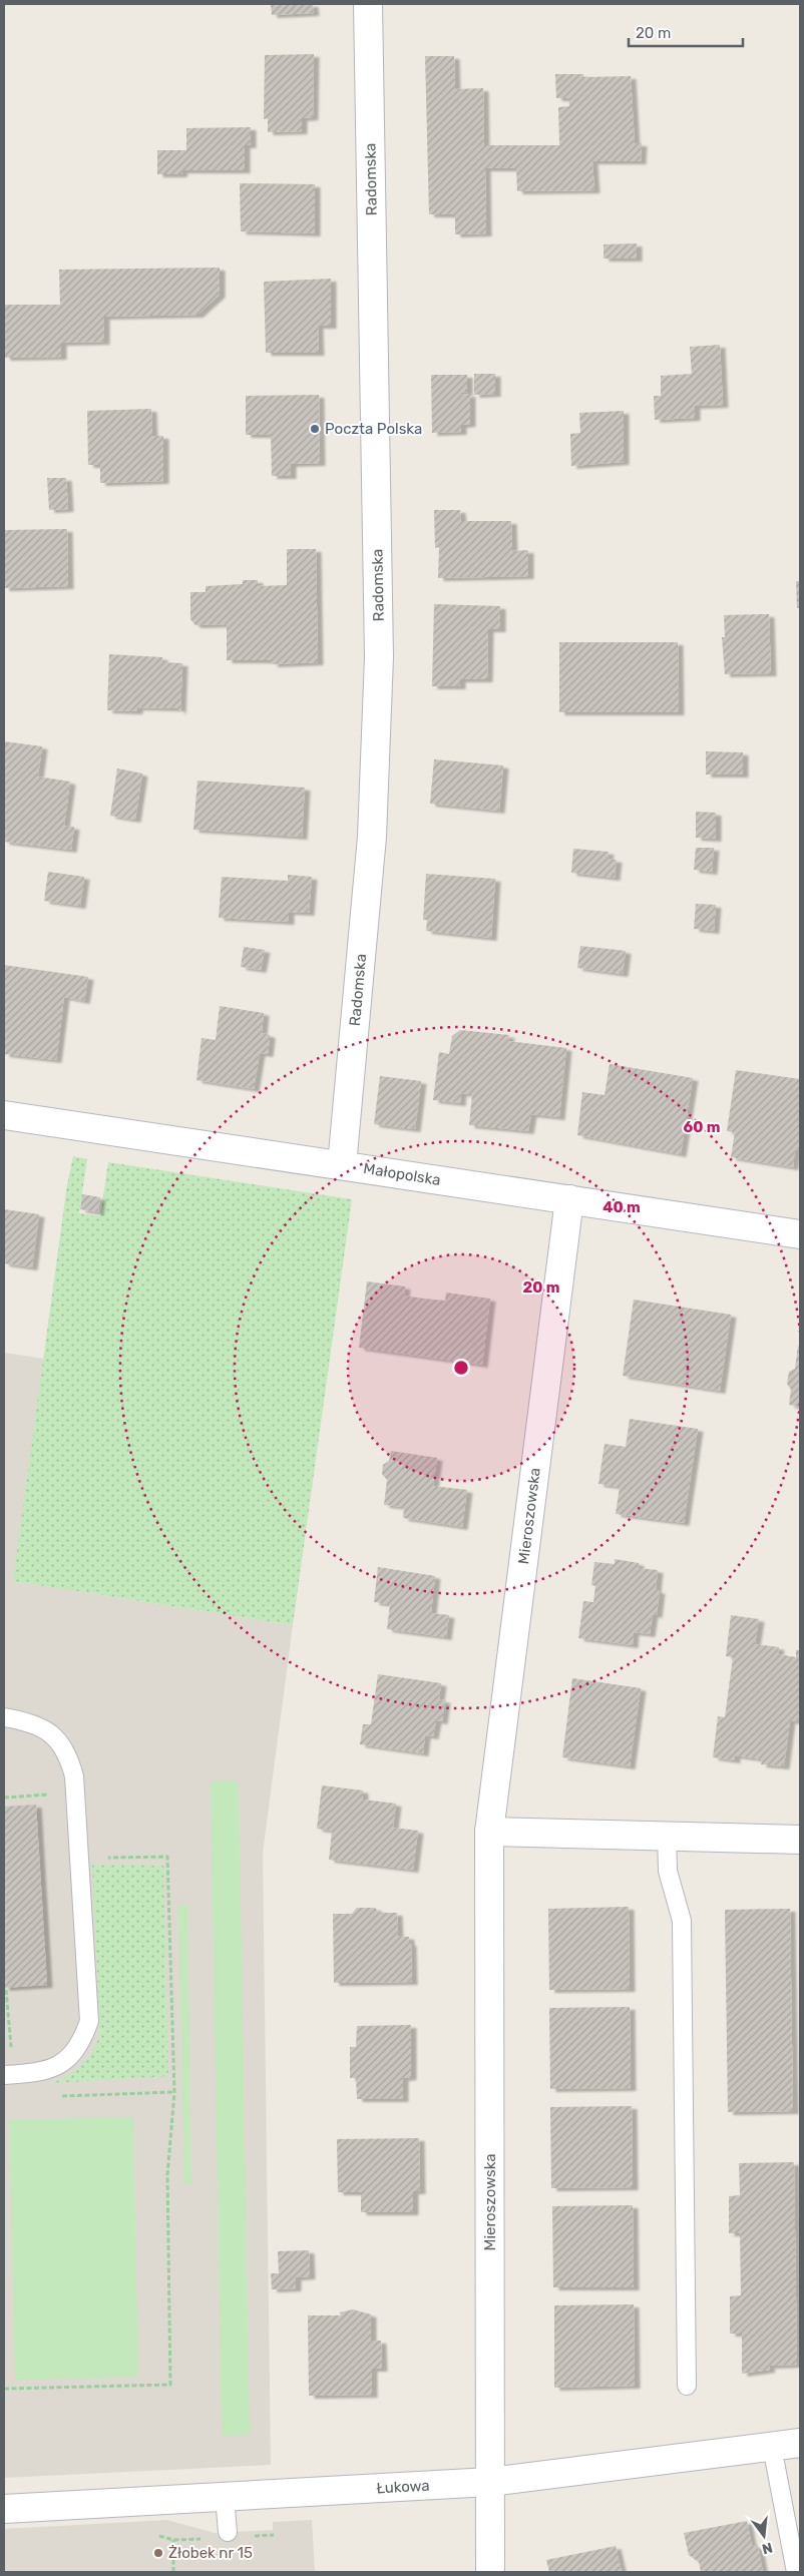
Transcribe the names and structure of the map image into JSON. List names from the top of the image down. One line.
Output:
{"streets":{"street":["Radomska","Małopolska","Mieroszowska","Łukowa"]},"crossings":[["Radomska","Małopolska"],["Małopolska","Mieroszowska"],["Mieroszowska","Łukowa"]],"places":["Poczta Polska","Żłobek nr 15"],"scale_bar":"20 m","north":"bottom","rings":["60 m","40 m","20 m"]}
